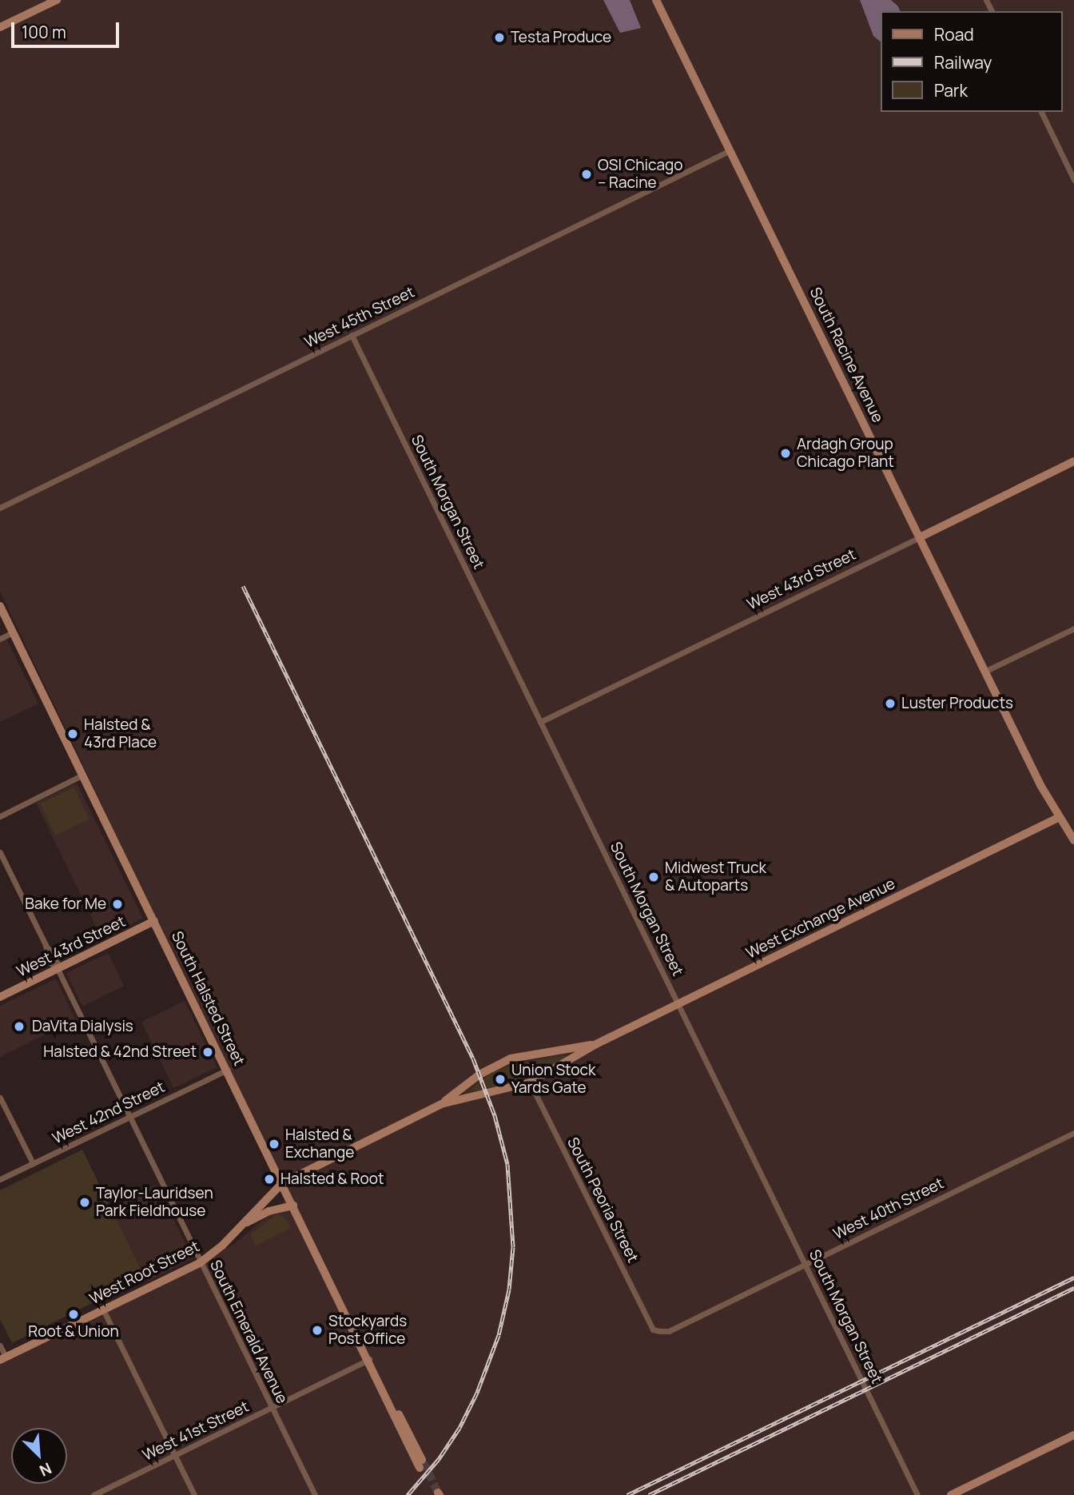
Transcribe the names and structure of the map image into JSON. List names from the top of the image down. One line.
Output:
{"streets":{"street":["West 45th Street","South Racine Avenue","South Morgan Street","West 43rd Street","West Exchange Avenue","South Halsted Street","West 42nd Street","South Peoria Street","West 40th Street","West Root Street","South Emerald Avenue","West 41st Street"]},"crossings":[["West 45th Street","South Racine Avenue"],["West 45th Street","South Morgan Street"],["South Racine Avenue","West 43rd Street"],["South Racine Avenue","West Exchange Avenue"],["South Morgan Street","West 43rd Street"],["South Morgan Street","West Exchange Avenue"],["South Morgan Street","West 40th Street"],["West 43rd Street","South Halsted Street"],["West 43rd Street","South Emerald Avenue"],["West Exchange Avenue","South Halsted Street"],["West Exchange Avenue","South Peoria Street"],["West Exchange Avenue","West Root Street"],["South Halsted Street","West 42nd Street"],["South Halsted Street","West Root Street"],["South Halsted Street","West 41st Street"],["West 42nd Street","South Emerald Avenue"],["South Peoria Street","West 40th Street"],["West Root Street","South Emerald Avenue"],["South Emerald Avenue","West 41st Street"]],"places":["Testa Produce","OSI Chicago – Racine","Ardagh Group Chicago Plant","Luster Products","Halsted & 43rd Place","Midwest Truck & Autoparts","Bake for Me","DaVita Dialysis","Halsted & 42nd Street","Union Stock Yards Gate","Halsted & Exchange","Halsted & Root","Taylor-Lauridsen Park Fieldhouse","Root & Union","Stockyards Post Office"],"legend":["Road","Railway","Park"],"scale_bar":"100 m","north":"bottom right"}
